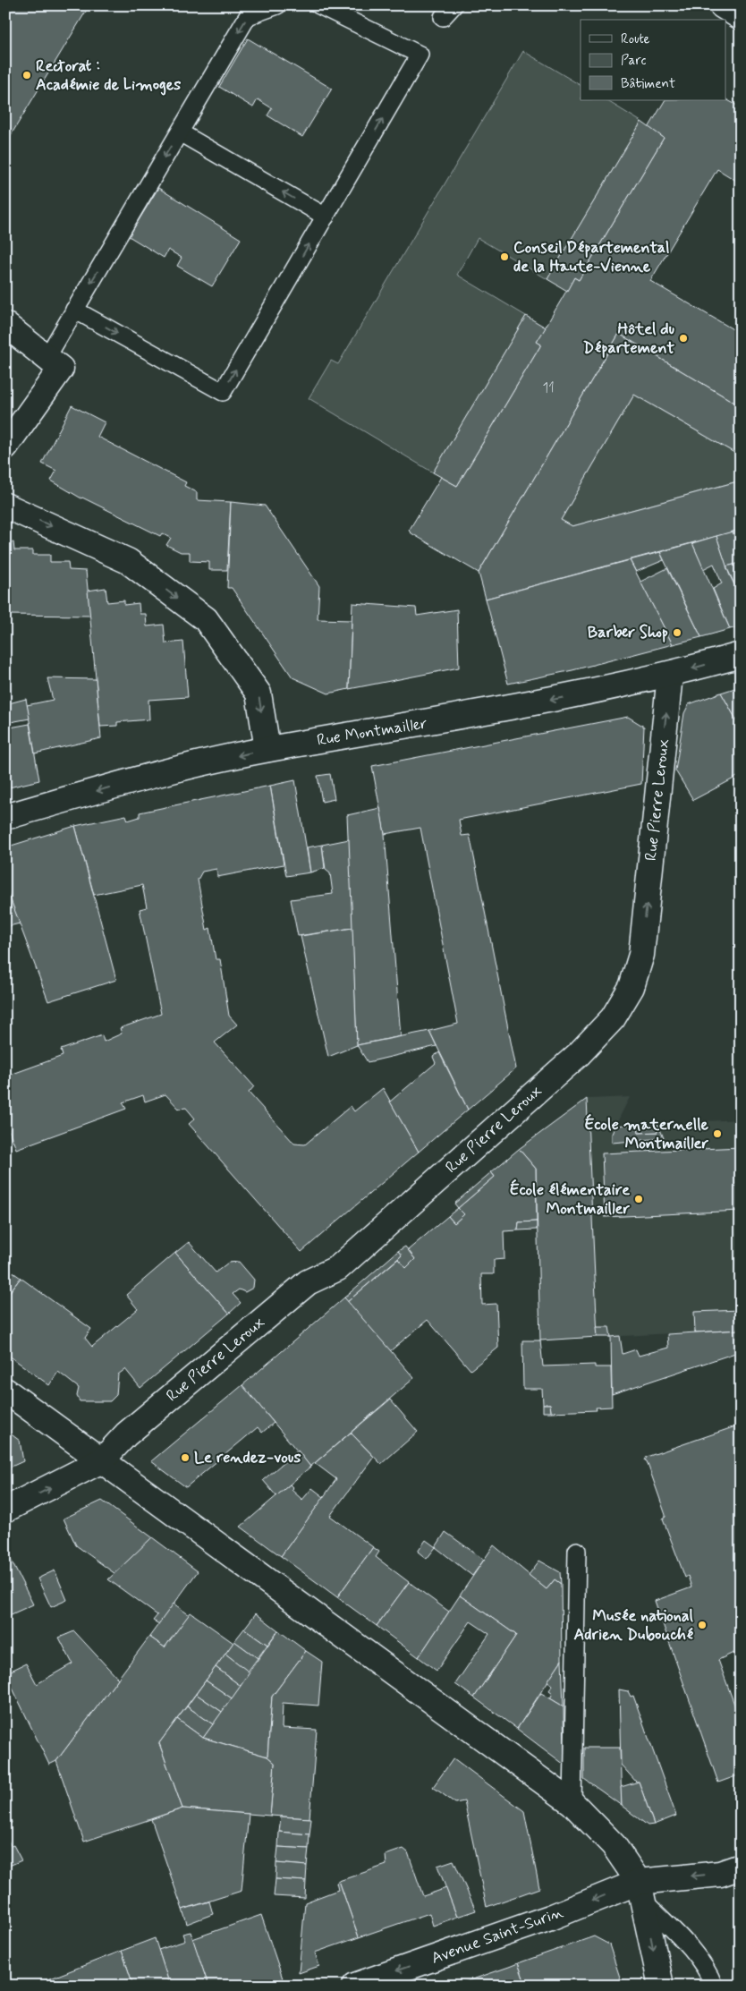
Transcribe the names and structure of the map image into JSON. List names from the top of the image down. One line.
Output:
{"streets":{"street":["Rue Montmailler","Rue Pierre Leroux","Avenue Saint-Surin"]},"crossings":[["Rue Montmailler","Rue Pierre Leroux"]],"one_way":["Rue Montmailler","Rue Pierre Leroux","Avenue Saint-Surin"],"places":["Rectorat : Académie de Limoges","Conseil Départemental de la Haute-Vienne","Hôtel du Département","Barber Shop","École maternelle Montmailler","École élémentaire Montmailler","Le rendez-vous","Musée national Adrien Dubouché"],"house_numbers":["11"],"legend":["Route","Parc","Bâtiment"]}
